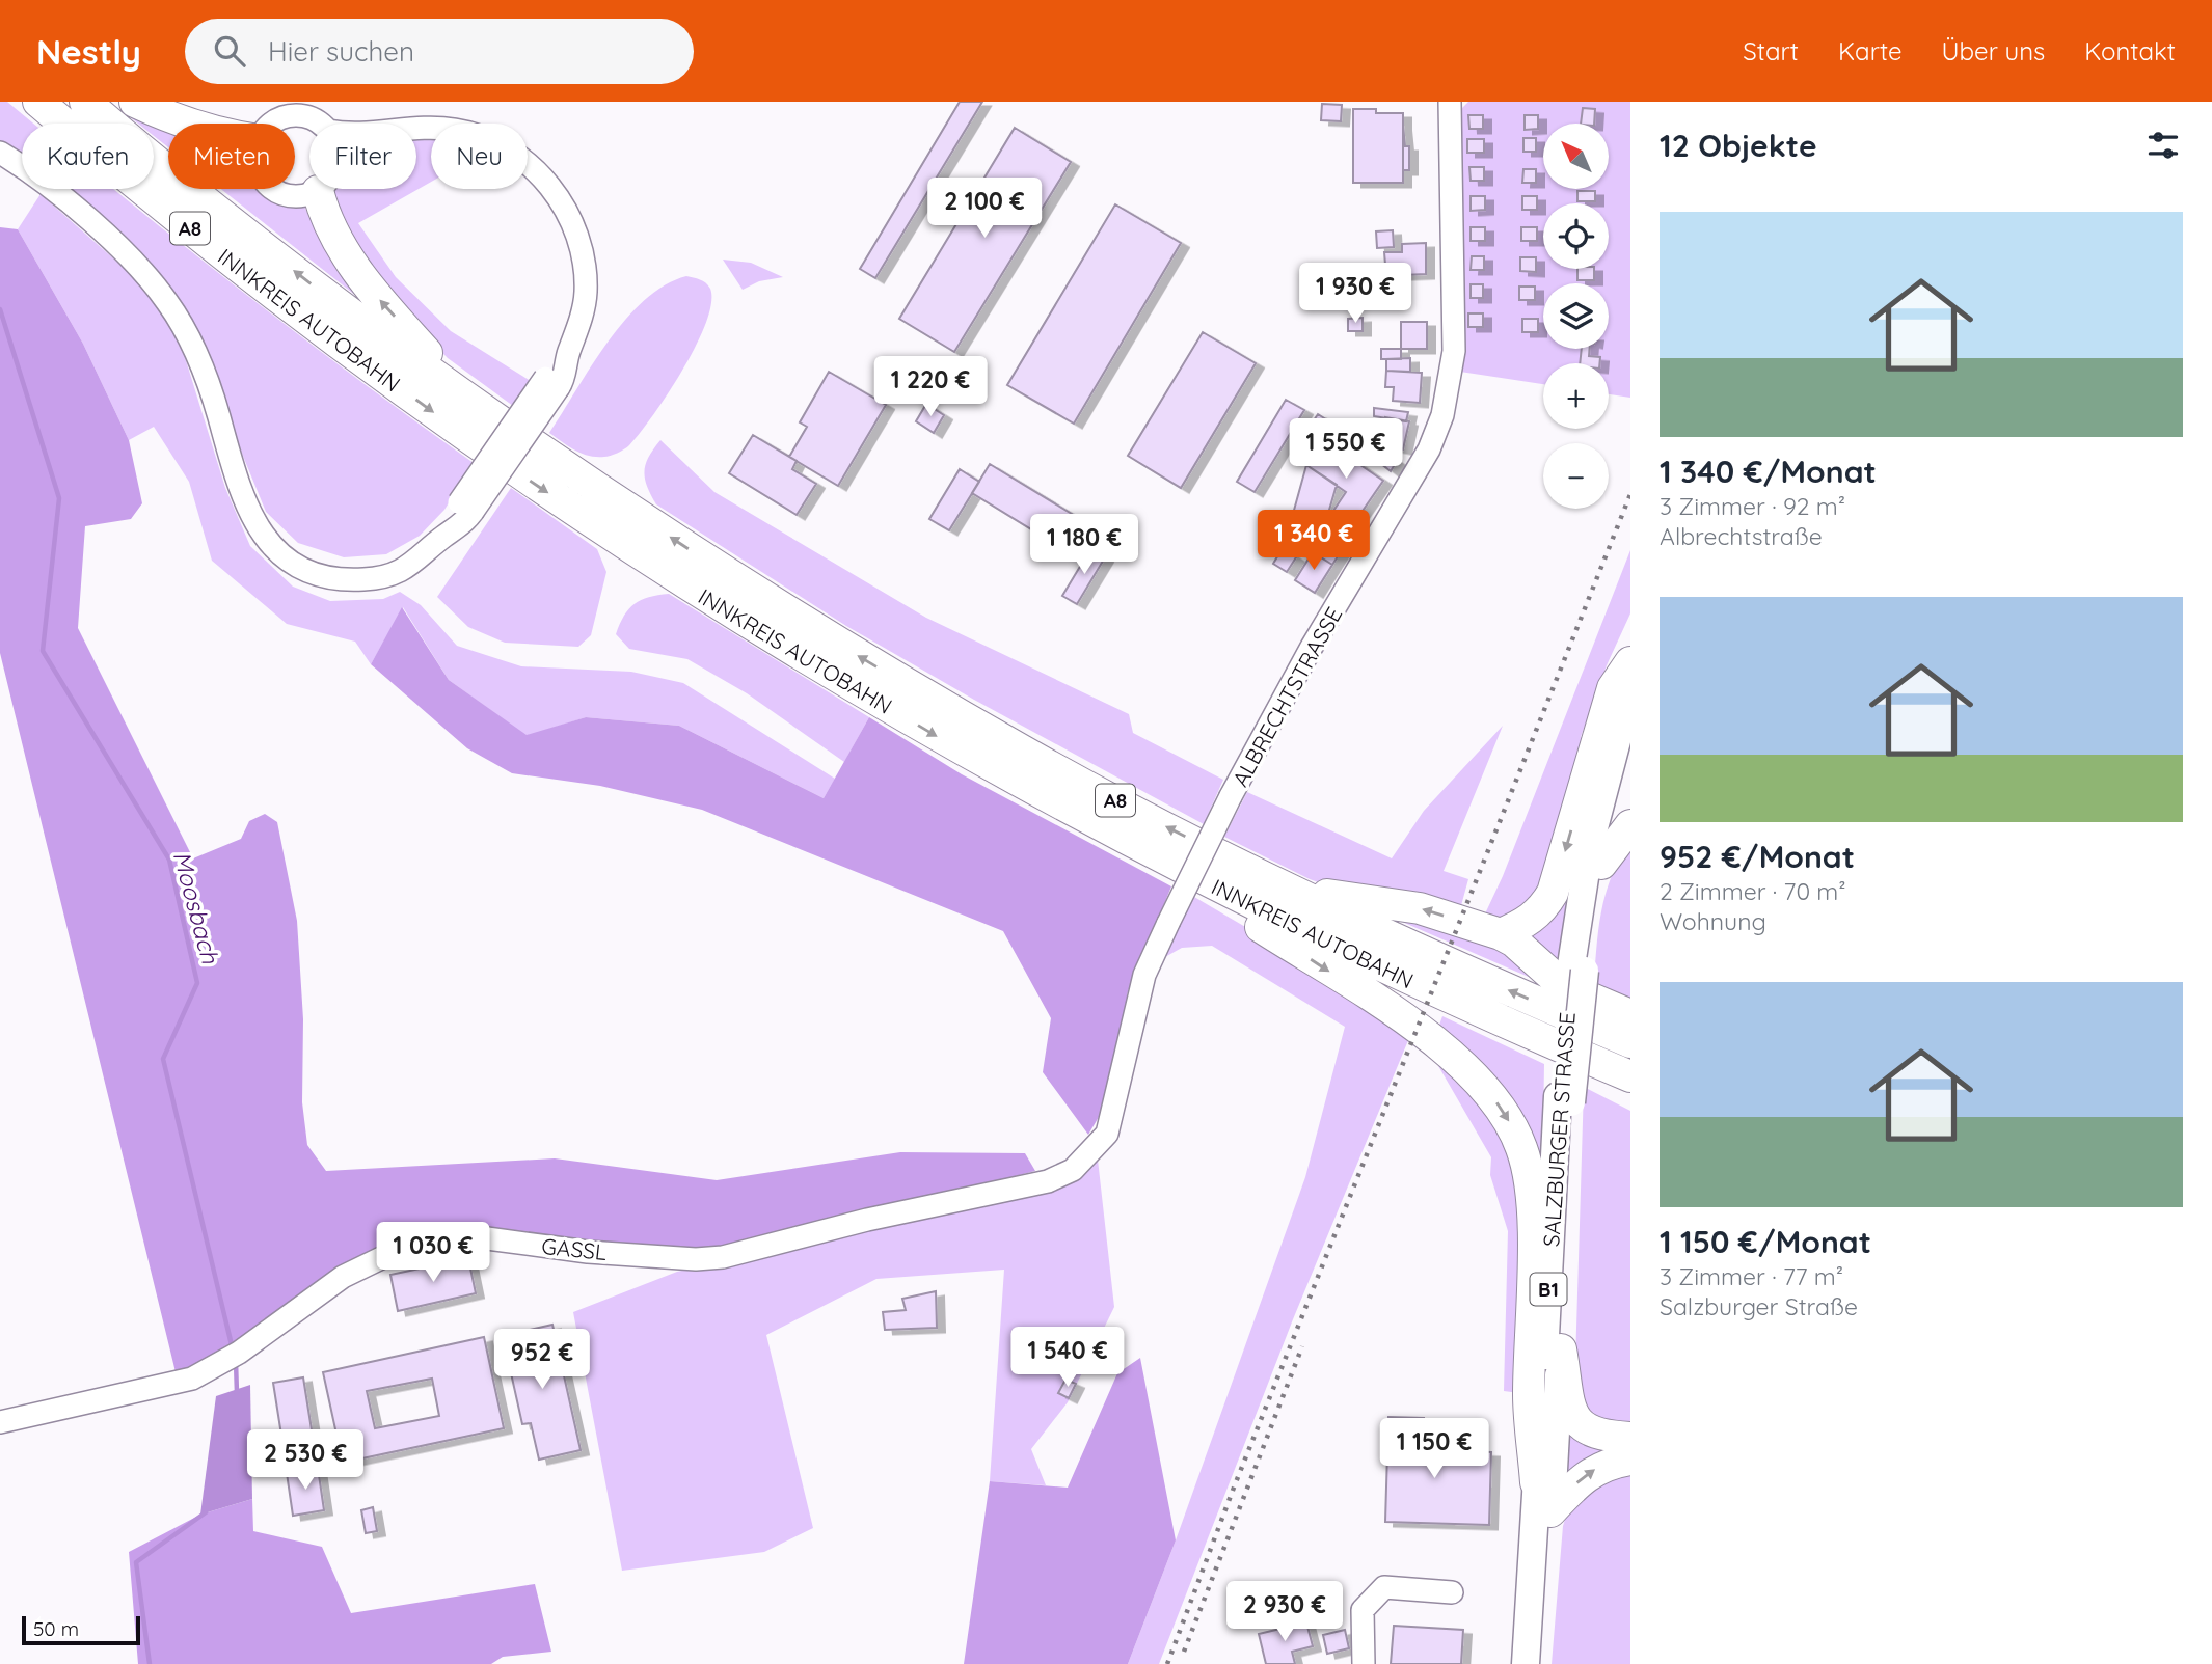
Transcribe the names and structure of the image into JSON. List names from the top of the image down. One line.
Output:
{"streets":{"highway":["A8","INNKREIS AUTOBAHN"],"main road":["SALZBURGER STRASSE","B1"],"street":["ALBRECHTSTRASSE","GASSL"]},"crossings":[["ALBRECHTSTRASSE","GASSL"]],"water":["Moosbach"],"scale_bar":"50 m","north":"top left","page":{"header":"Nestly","search":"Hier suchen","nav":["Start","Karte","Über uns","Kontakt"],"heading":"12 Objekte","map_buttons":["+","−"],"chip":["Kaufen","Mieten","Filter","Neu"],"price":["2 100 €","1 930 €","1 220 €","1 550 €","1 340 €","1 180 €","1 030 €","1 540 €","952 €","1 150 €","2 530 €","2 930 €"],"list":[{"name":"1 340 €/Monat","note":"3 Zimmer · 92 m² · Albrechtstraße"},{"name":"952 €/Monat","note":"2 Zimmer · 70 m² · Wohnung"},{"name":"1 150 €/Monat","note":"3 Zimmer · 77 m² · Salzburger Straße"}],"scale":"50 m"}}
